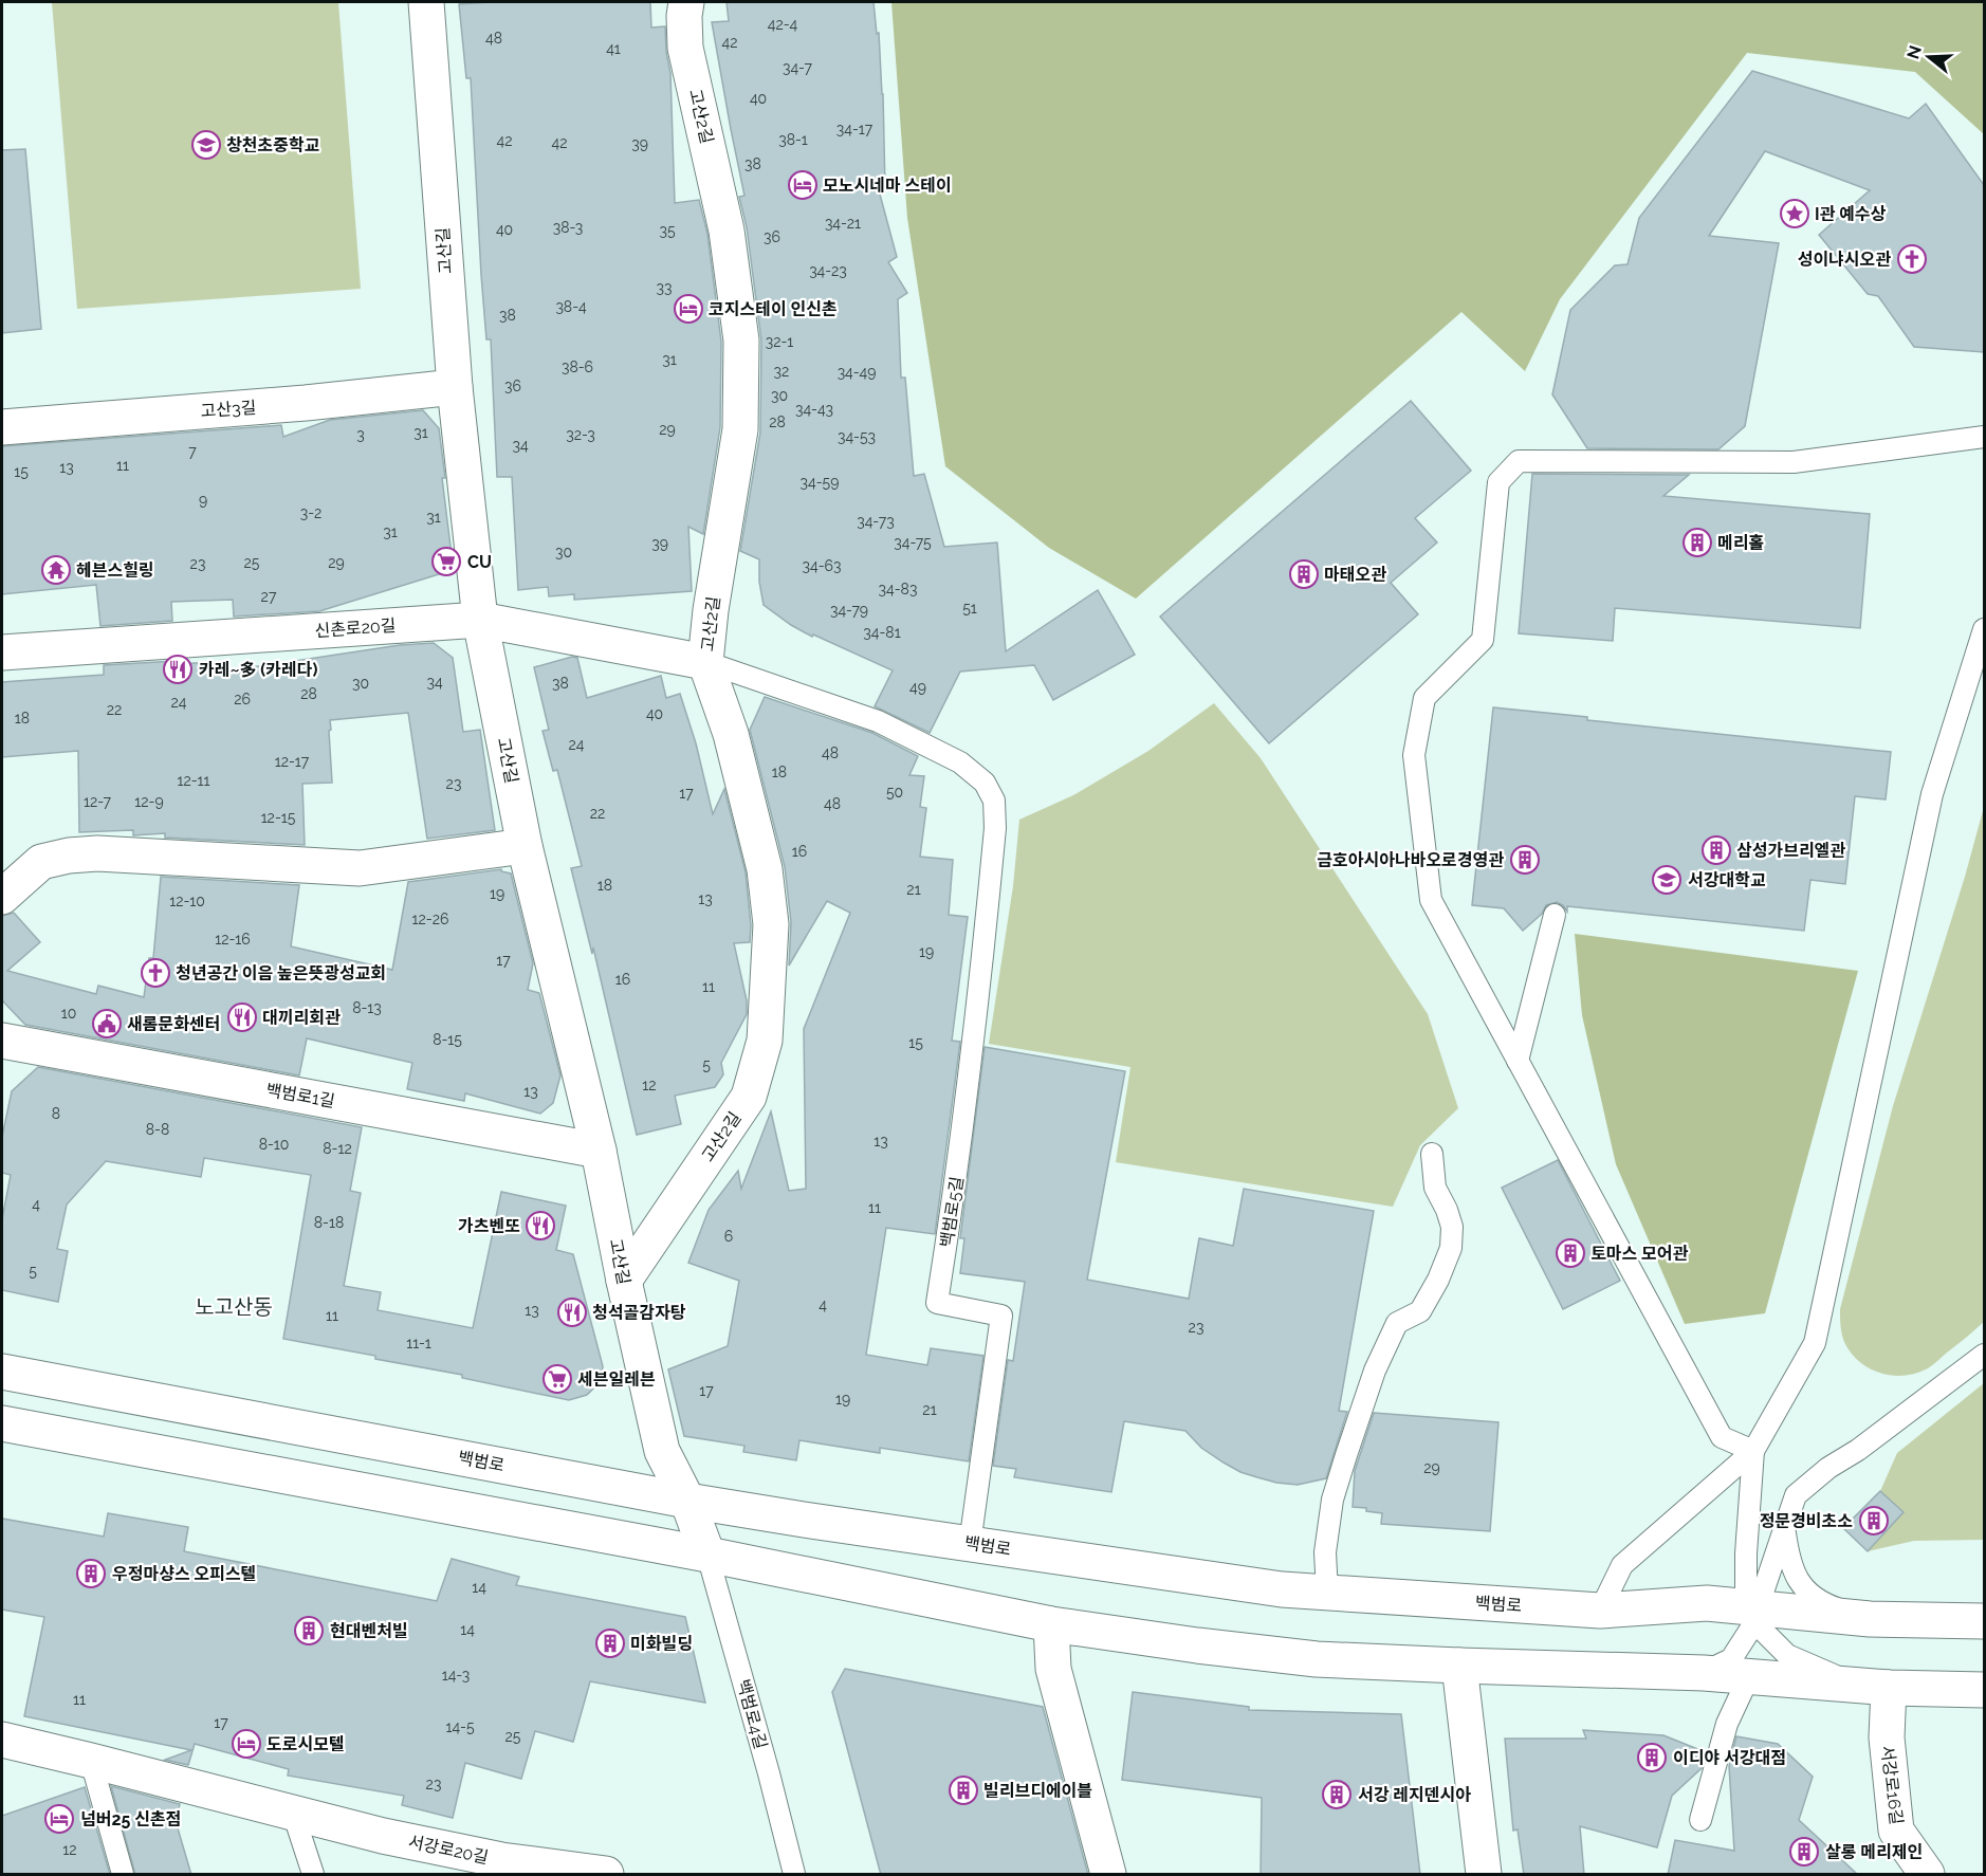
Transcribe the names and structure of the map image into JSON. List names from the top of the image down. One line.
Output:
{"streets":{"street":["고산2길","고산길","고산3길","신촌로20길","백범로1길","백범로","서강로16길","서강로20길"],"lane":["백범로5길","백범로4길"]},"crossings":[["고산2길","고산길"],["고산2길","신촌로20길"],["고산2길","백범로5길"],["고산길","고산3길"],["고산길","신촌로20길"],["고산길","백범로1길"],["고산길","백범로"],["고산길","백범로4길"],["신촌로20길","백범로5길"],["백범로5길","백범로"]],"districts":["노고산동"],"places":{"school or university":["창천초중학교","서강대학교"],"hotel":["모노시네마 스테이","코지스테이 인신촌","도로시모텔","넘버25 신촌점"],"place":["I관 예수상"],"church":["성이냐시오관","청년공간 이음 높은뜻광성교회"],"building":["메리홀","마태오관","삼성가브리엘관","금호아시아나바오로경영관","토마스 모어관","정문경비초소","우정마샹스 오피스텔","현대벤처빌","미화빌딩","이디야 서강대점","빌리브디에이블","서강 레지덴시아","살롱 메리제인"],"supermarket":["CU","세븐일레븐"],"temple":["헤븐스힐링"],"restaurant":["카레~多 (카레다)","대끼리회관","가츠벤또","청석골감자탕"],"public building":["새롬문화센터"]},"house_numbers":["42-4","48","42","41","34-7","40","34-17","38-1","42","42","39","38","34-21","38-3","40","35","36","34-23","33","38-4","38","32-1","31","38-6","32","34-49","36","30","34-43","28","29","31","3","32-3","34-53","34","7","11","13","15","34-59","9","3-2","31","34-73","31","34-75","39","30","25","29","23","34-63","34-83","27","51","34-79","34-81","34","30","38","49","28","26","24","22","40","18","24","48","12-17","18","12-11","23","50","17","12-7","12-9","48","22","12-15","16","18","21","19","13","12-10","12-26","12-16","19","17","16","11","8-13","10","8-15","15","5","12","13","8","8-8","13","8-10","8-12","4","11","8-18","6","5","4","13","11","23","11-1","17","19","21","29","14","14","14-3","11","17","14-5","25","23","12"],"north":"left"}
